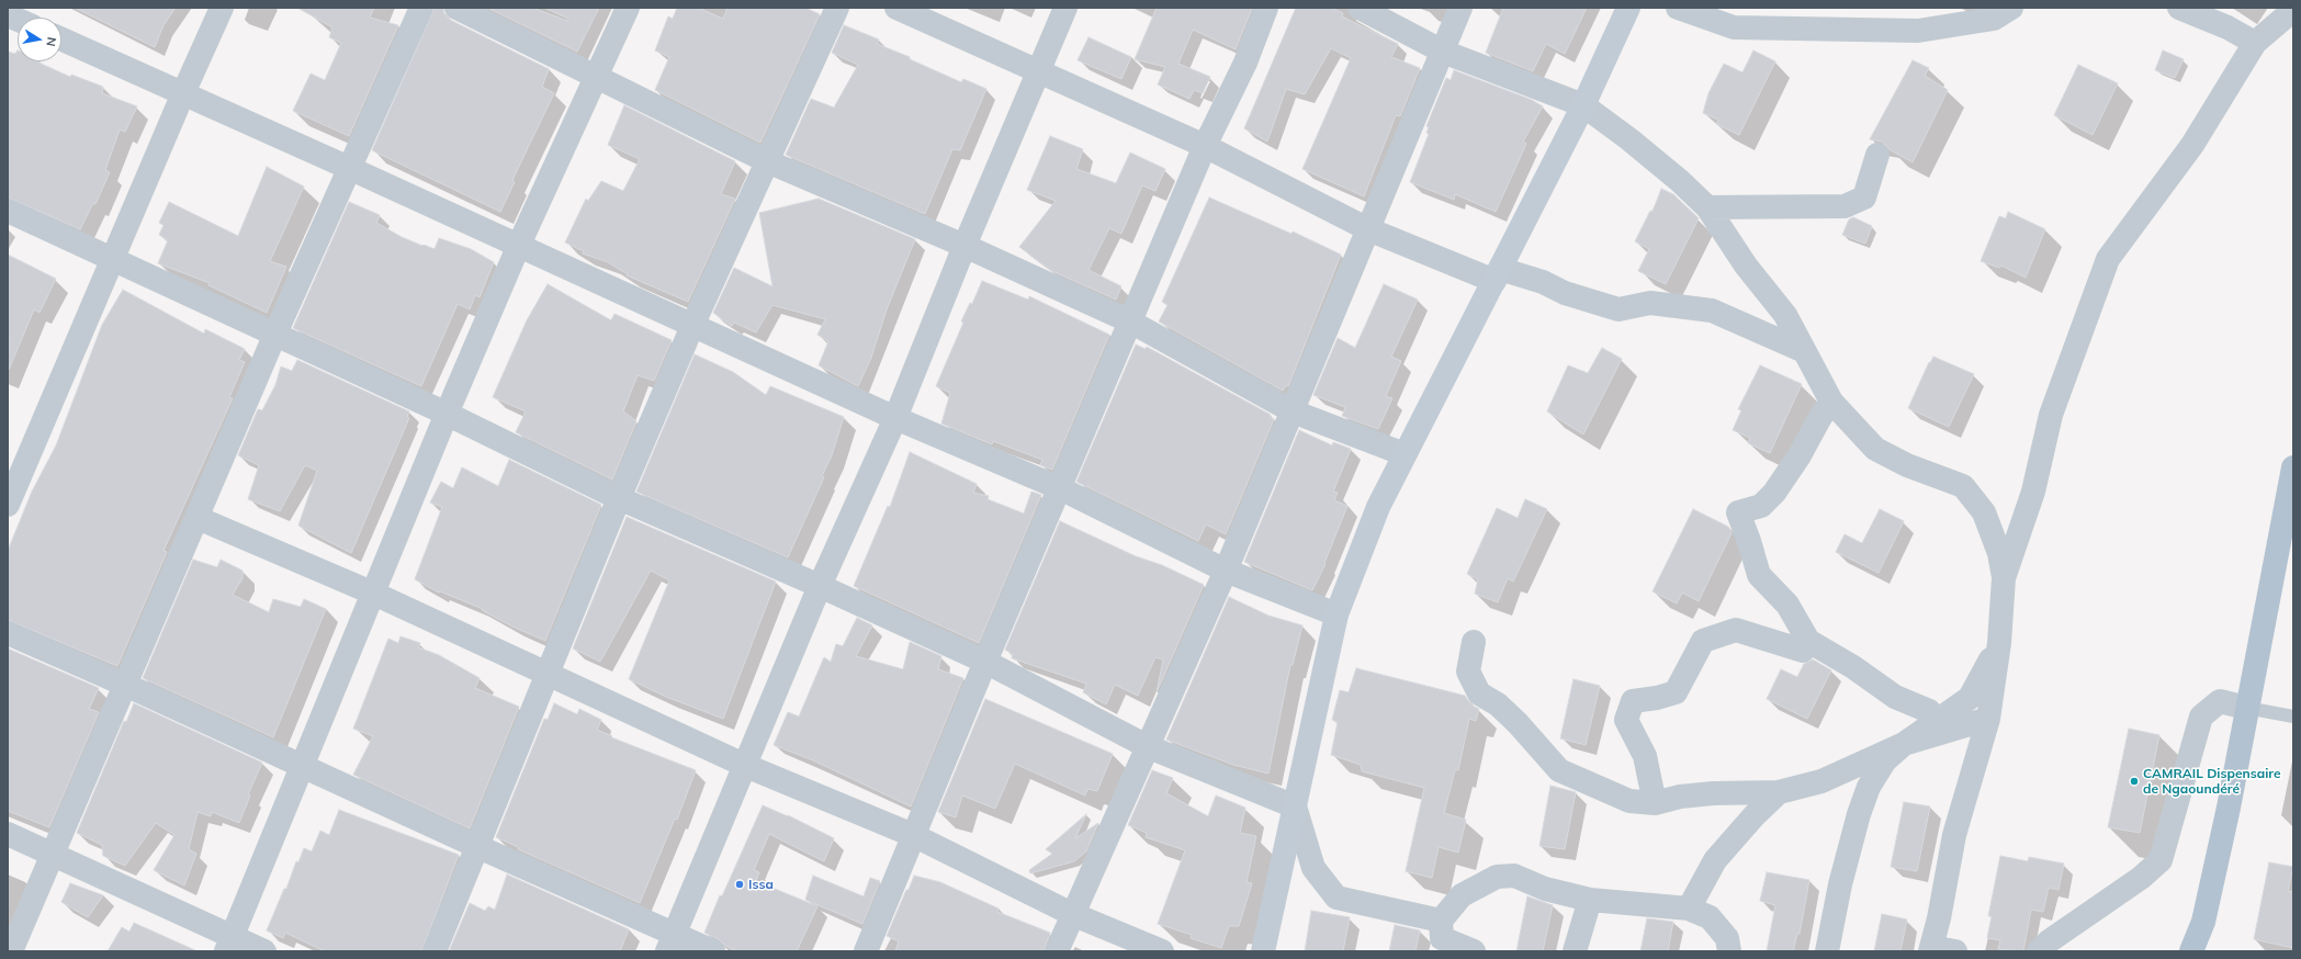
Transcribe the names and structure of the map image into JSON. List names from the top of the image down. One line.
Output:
{"places":["CAMRAIL Dispensaire de Ngaoundéré","Issa"],"north":"right"}
